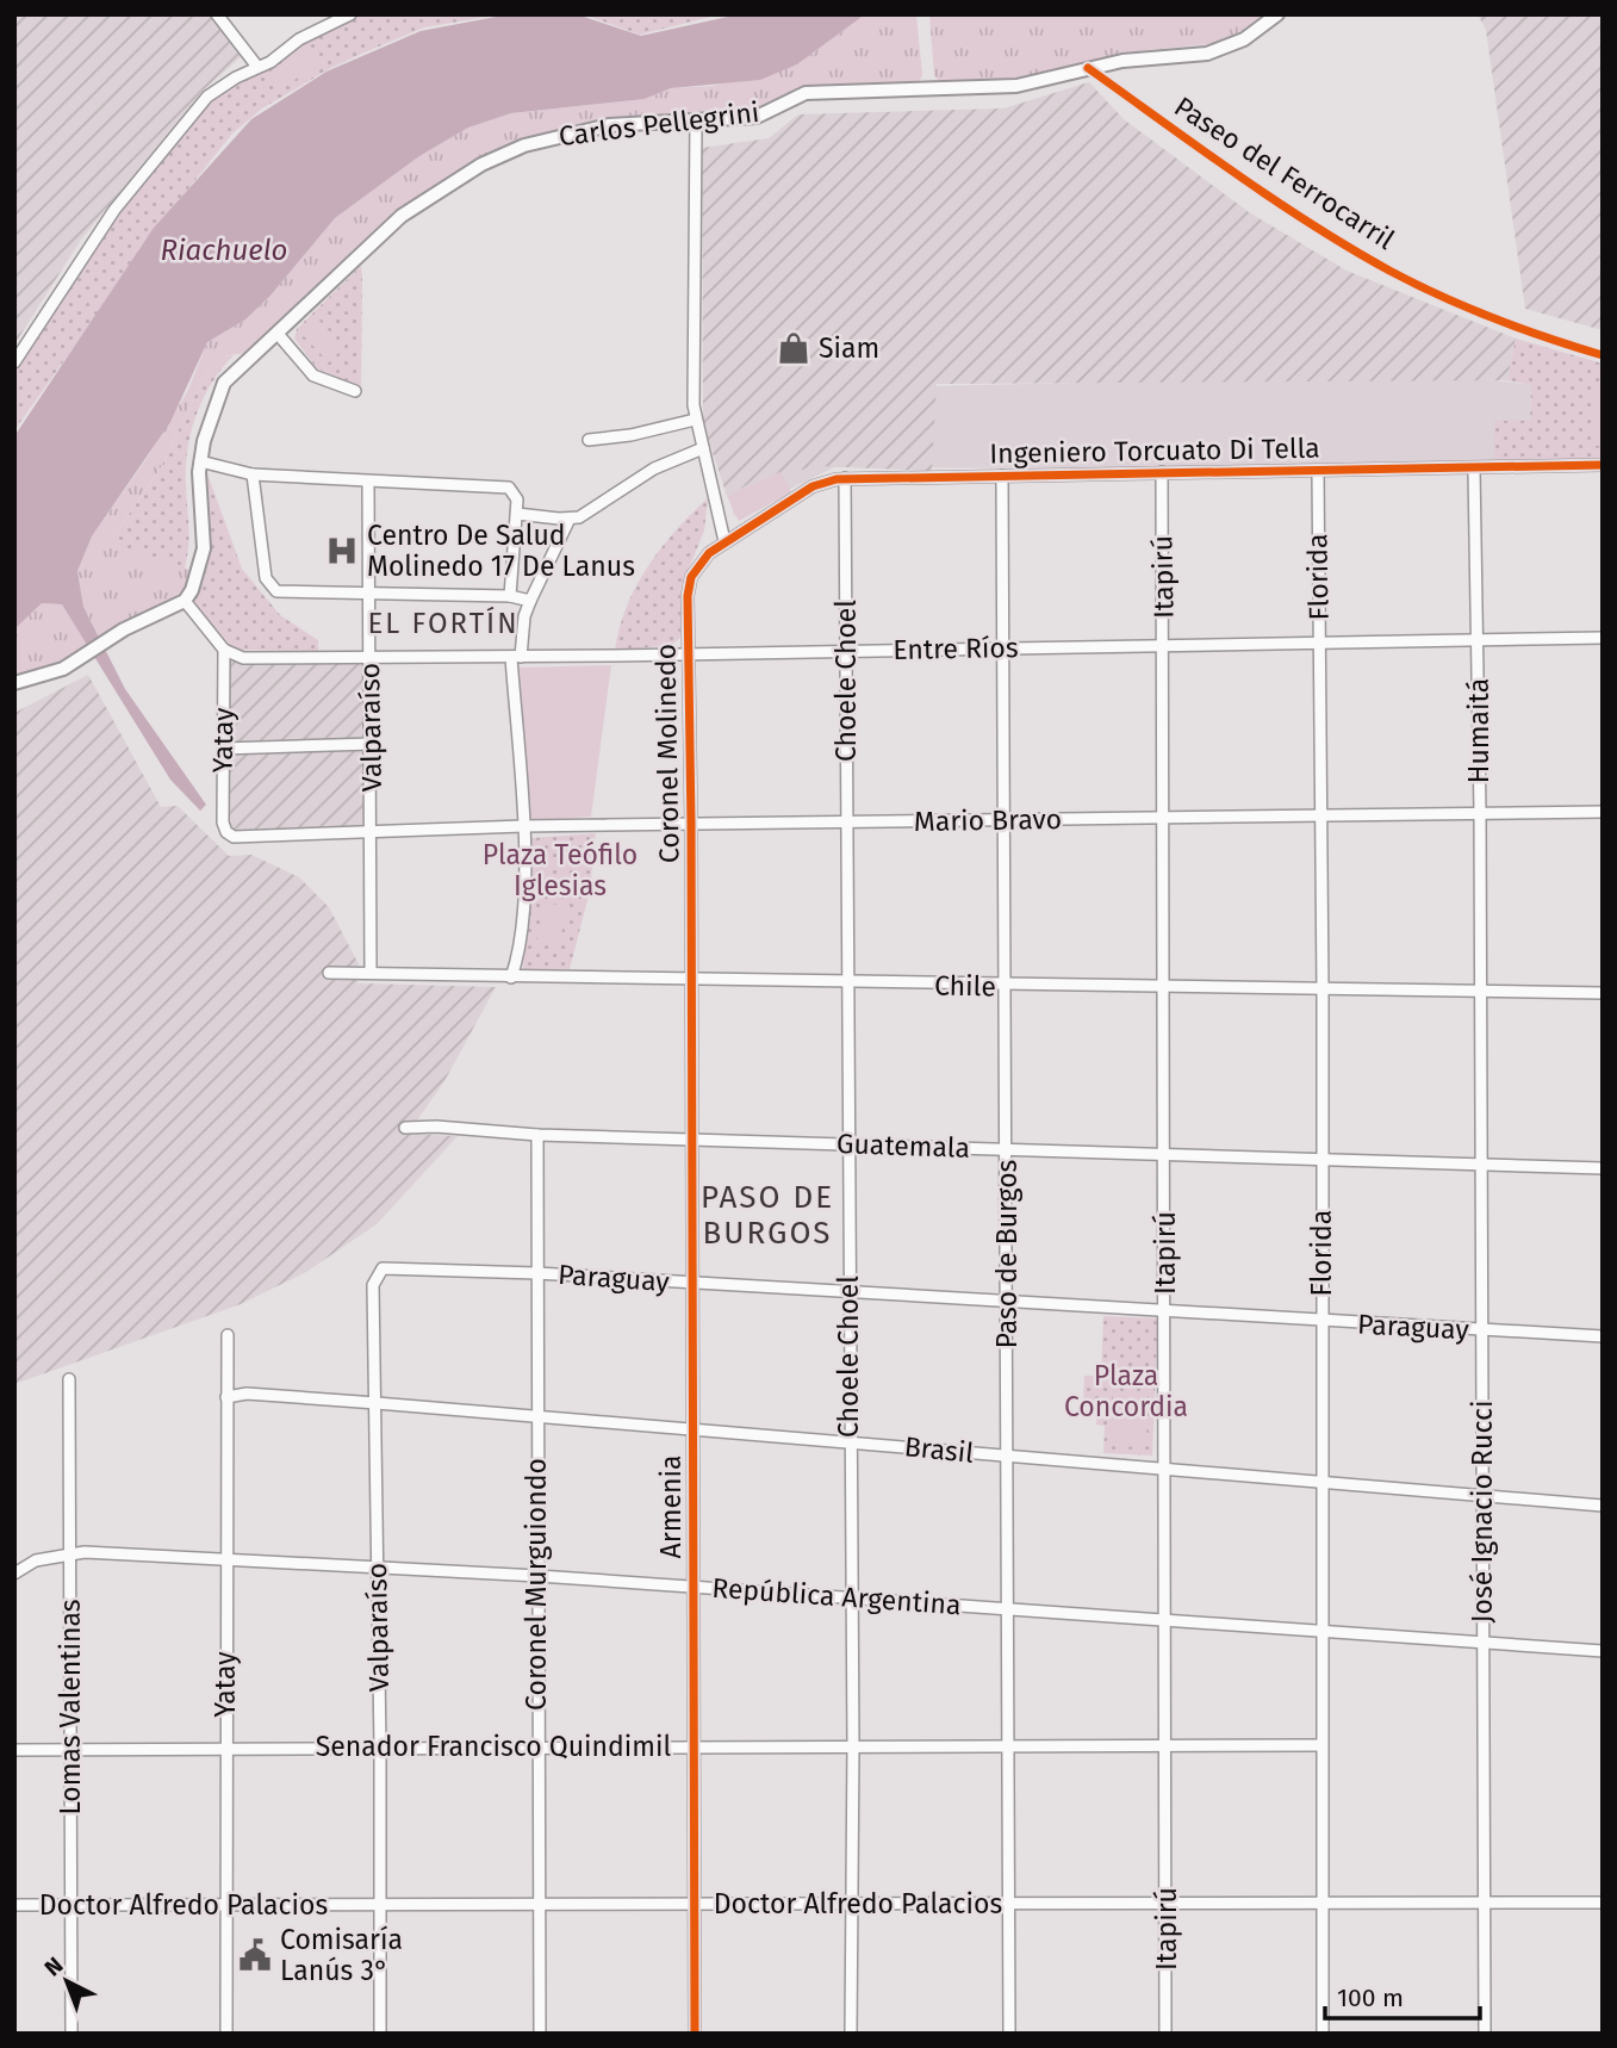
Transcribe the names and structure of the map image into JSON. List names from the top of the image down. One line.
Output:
{"streets":{"street":["Carlos Pellegrini","Ingeniero Torcuato Di Tella","Itapirú","Florida","Entre Ríos","Choele Choel","Valparaíso","Humaitá","Yatay","Coronel Molinedo","Mario Bravo","Chile","Guatemala","Paso de Burgos","Paraguay","Brasil","Armenia","José Ignacio Rucci","Coronel Murguiondo","República Argentina","Lomas Valentinas","Senador Francisco Quindimil","Doctor Alfredo Palacios"],"cycle path":["Paseo del Ferrocarril"]},"crossings":[["Ingeniero Torcuato Di Tella","Itapirú"],["Ingeniero Torcuato Di Tella","Florida"],["Ingeniero Torcuato Di Tella","Choele Choel"],["Ingeniero Torcuato Di Tella","Humaitá"],["Ingeniero Torcuato Di Tella","Coronel Molinedo"],["Ingeniero Torcuato Di Tella","Paso de Burgos"],["Itapirú","Entre Ríos"],["Itapirú","Mario Bravo"],["Itapirú","Chile"],["Itapirú","Guatemala"],["Itapirú","Paraguay"],["Itapirú","Brasil"],["Itapirú","República Argentina"],["Itapirú","Senador Francisco Quindimil"],["Itapirú","Doctor Alfredo Palacios"],["Florida","Entre Ríos"],["Florida","Mario Bravo"],["Florida","Chile"],["Florida","Guatemala"],["Florida","Paraguay"],["Florida","Brasil"],["Florida","República Argentina"],["Florida","Senador Francisco Quindimil"],["Florida","Doctor Alfredo Palacios"],["Entre Ríos","Choele Choel"],["Entre Ríos","Valparaíso"],["Entre Ríos","Humaitá"],["Entre Ríos","Yatay"],["Entre Ríos","Coronel Molinedo"],["Entre Ríos","Paso de Burgos"],["Choele Choel","Mario Bravo"],["Choele Choel","Chile"],["Choele Choel","Guatemala"],["Choele Choel","Paraguay"],["Choele Choel","Brasil"],["Choele Choel","República Argentina"],["Choele Choel","Senador Francisco Quindimil"],["Choele Choel","Doctor Alfredo Palacios"],["Valparaíso","Mario Bravo"],["Valparaíso","Chile"],["Valparaíso","Paraguay"],["Valparaíso","Brasil"],["Valparaíso","República Argentina"],["Valparaíso","Senador Francisco Quindimil"],["Valparaíso","Doctor Alfredo Palacios"],["Humaitá","Mario Bravo"],["Humaitá","Chile"],["Humaitá","José Ignacio Rucci"],["Yatay","Mario Bravo"],["Yatay","Brasil"],["Yatay","República Argentina"],["Yatay","Senador Francisco Quindimil"],["Yatay","Doctor Alfredo Palacios"],["Coronel Molinedo","Mario Bravo"],["Coronel Molinedo","Chile"],["Coronel Molinedo","Armenia"],["Mario Bravo","Paso de Burgos"],["Chile","Paso de Burgos"],["Chile","Armenia"],["Chile","José Ignacio Rucci"],["Guatemala","Paso de Burgos"],["Guatemala","Armenia"],["Guatemala","José Ignacio Rucci"],["Guatemala","Coronel Murguiondo"],["Paso de Burgos","Paraguay"],["Paso de Burgos","Brasil"],["Paso de Burgos","República Argentina"],["Paso de Burgos","Senador Francisco Quindimil"],["Paso de Burgos","Doctor Alfredo Palacios"],["Paraguay","Armenia"],["Paraguay","José Ignacio Rucci"],["Paraguay","Coronel Murguiondo"],["Brasil","Armenia"],["Brasil","José Ignacio Rucci"],["Brasil","Coronel Murguiondo"],["Armenia","República Argentina"],["Armenia","Senador Francisco Quindimil"],["Armenia","Doctor Alfredo Palacios"],["José Ignacio Rucci","República Argentina"],["José Ignacio Rucci","Doctor Alfredo Palacios"],["Coronel Murguiondo","República Argentina"],["Coronel Murguiondo","Senador Francisco Quindimil"],["Coronel Murguiondo","Doctor Alfredo Palacios"],["República Argentina","Lomas Valentinas"],["Lomas Valentinas","Senador Francisco Quindimil"],["Lomas Valentinas","Doctor Alfredo Palacios"]],"districts":["EL FORTÍN","PASO DE BURGOS"],"water":["Riachuelo"],"parks":["Plaza Teófilo Iglesias","Plaza Concordia"],"places":{"shop":["Siam"],"hospital":["Centro De Salud Molinedo 17 De Lanus"],"public building":["Comisaría Lanús 3°"]},"scale_bar":"100 m","north":"top left"}
